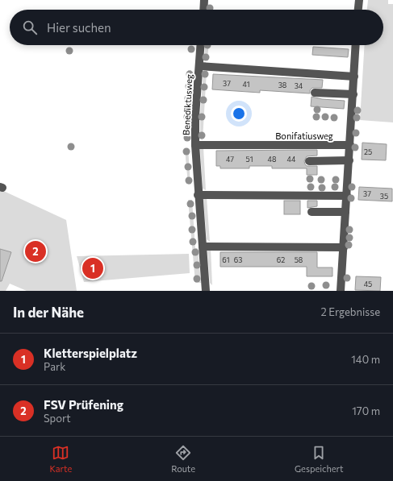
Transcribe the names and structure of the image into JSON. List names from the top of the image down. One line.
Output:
{"streets":{"street":["Benediktusweg","Bonifatiusweg"]},"crossings":[["Benediktusweg","Bonifatiusweg"]],"house_numbers":["37","41","38","34","25","47","51","48","44","37","35","61","63","62","58","45"],"page":{"search":"Hier suchen","pins":["2","1"],"heading":["In der Nähe","2 Ergebnisse"],"list":[{"mark":"1","name":"Kletterspielplatz","note":"Park","value":"140 m"},{"mark":"2","name":"FSV Prüfening","note":"Sport","value":"170 m"}],"nav":["Karte","Route","Gespeichert"]}}
